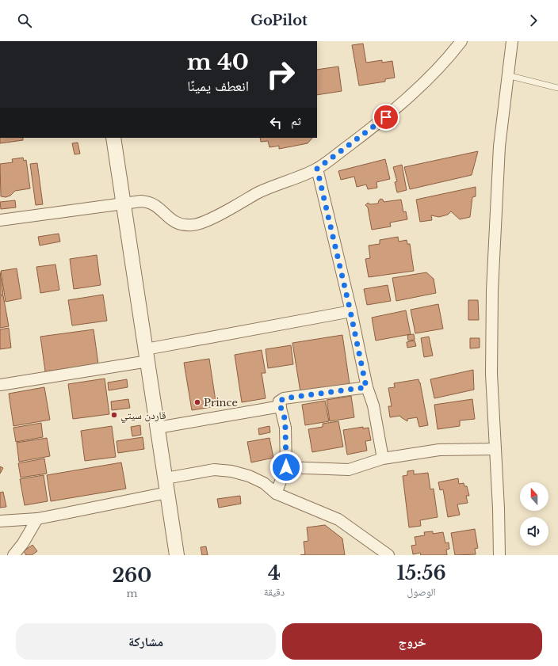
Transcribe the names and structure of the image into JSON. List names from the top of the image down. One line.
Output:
{"places":["Prince","قاردن سيتي"],"north":"top","page":{"header":"GoPilot","turn":["40 m","انعطف يمينًا"],"then":"ثم","eta":["15:56","الوصول","4","دقيقة","260","m"],"buttons":["خروج","مشاركة"]}}
